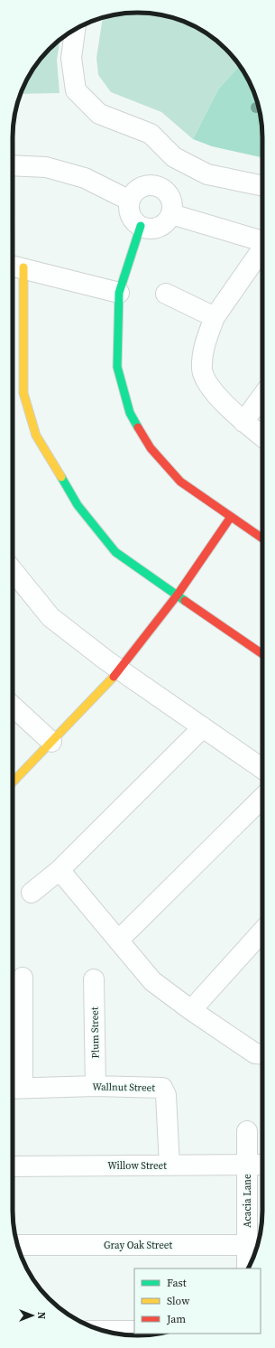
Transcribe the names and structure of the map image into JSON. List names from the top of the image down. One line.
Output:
{"streets":{"street":["Plum Street","Wallnut Street","Willow Street","Acacia Lane","Gray Oak Street"]},"crossings":[["Plum Street","Wallnut Street"],["Wallnut Street","Willow Street"],["Willow Street","Acacia Lane"],["Acacia Lane","Gray Oak Street"]],"legend":["Fast","Slow","Jam"],"north":"right"}
